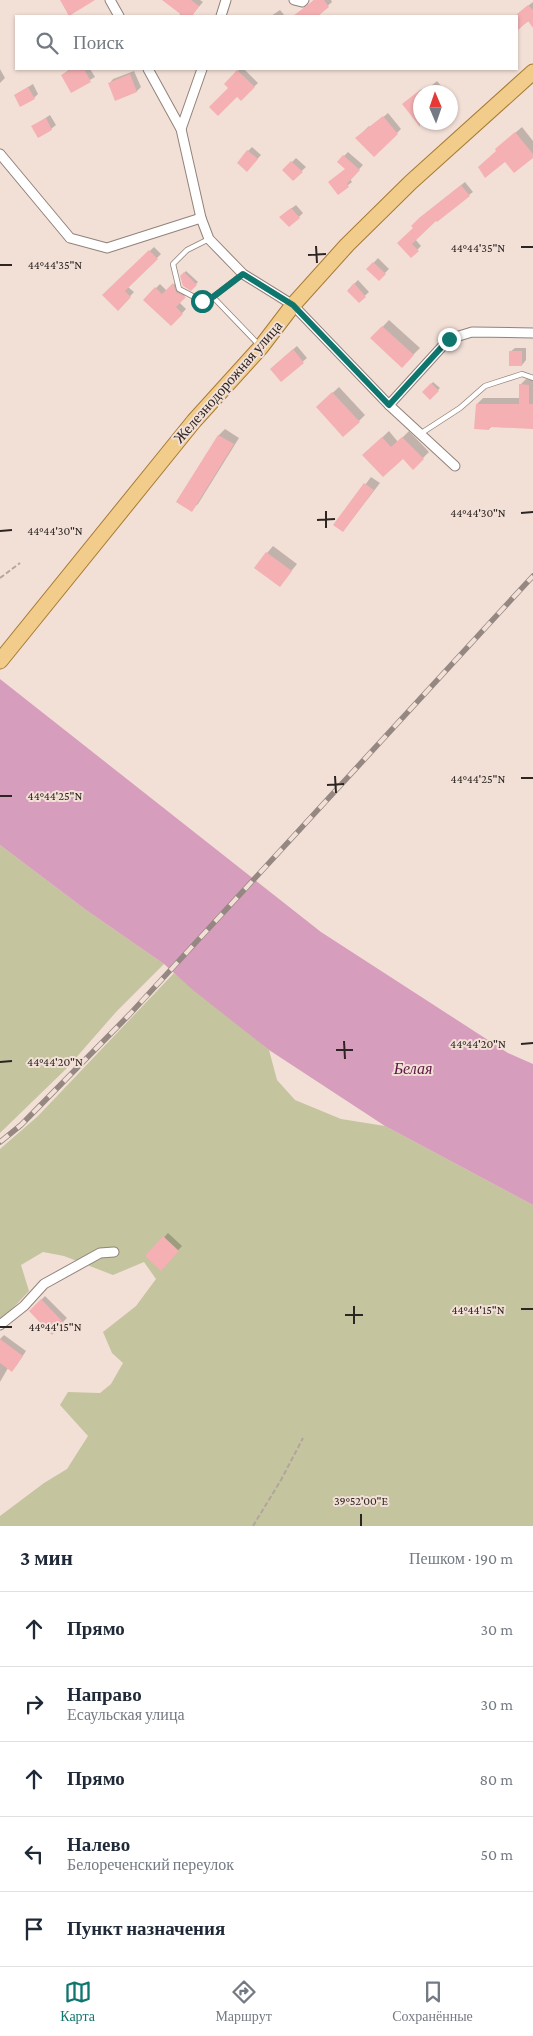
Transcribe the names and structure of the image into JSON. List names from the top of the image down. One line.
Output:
{"streets":{"main road":["Железнодорожная улица"]},"water":["Белая"],"north":"top","page":{"search":"Поиск","heading":["3 мин","Пешком · 190 m"],"list":[["Прямо","30 m"],["Направо","Есаульская улица","30 m"],["Прямо","80 m"],["Налево","Белореченский переулок","50 m"],"Пункт назначения"],"nav":["Карта","Маршрут","Сохранённые"]},"coordinates":["44°44'35\"N","44°44'30\"N","44°44'25\"N","44°44'20\"N","44°44'15\"N","39°52'00\"E"]}
